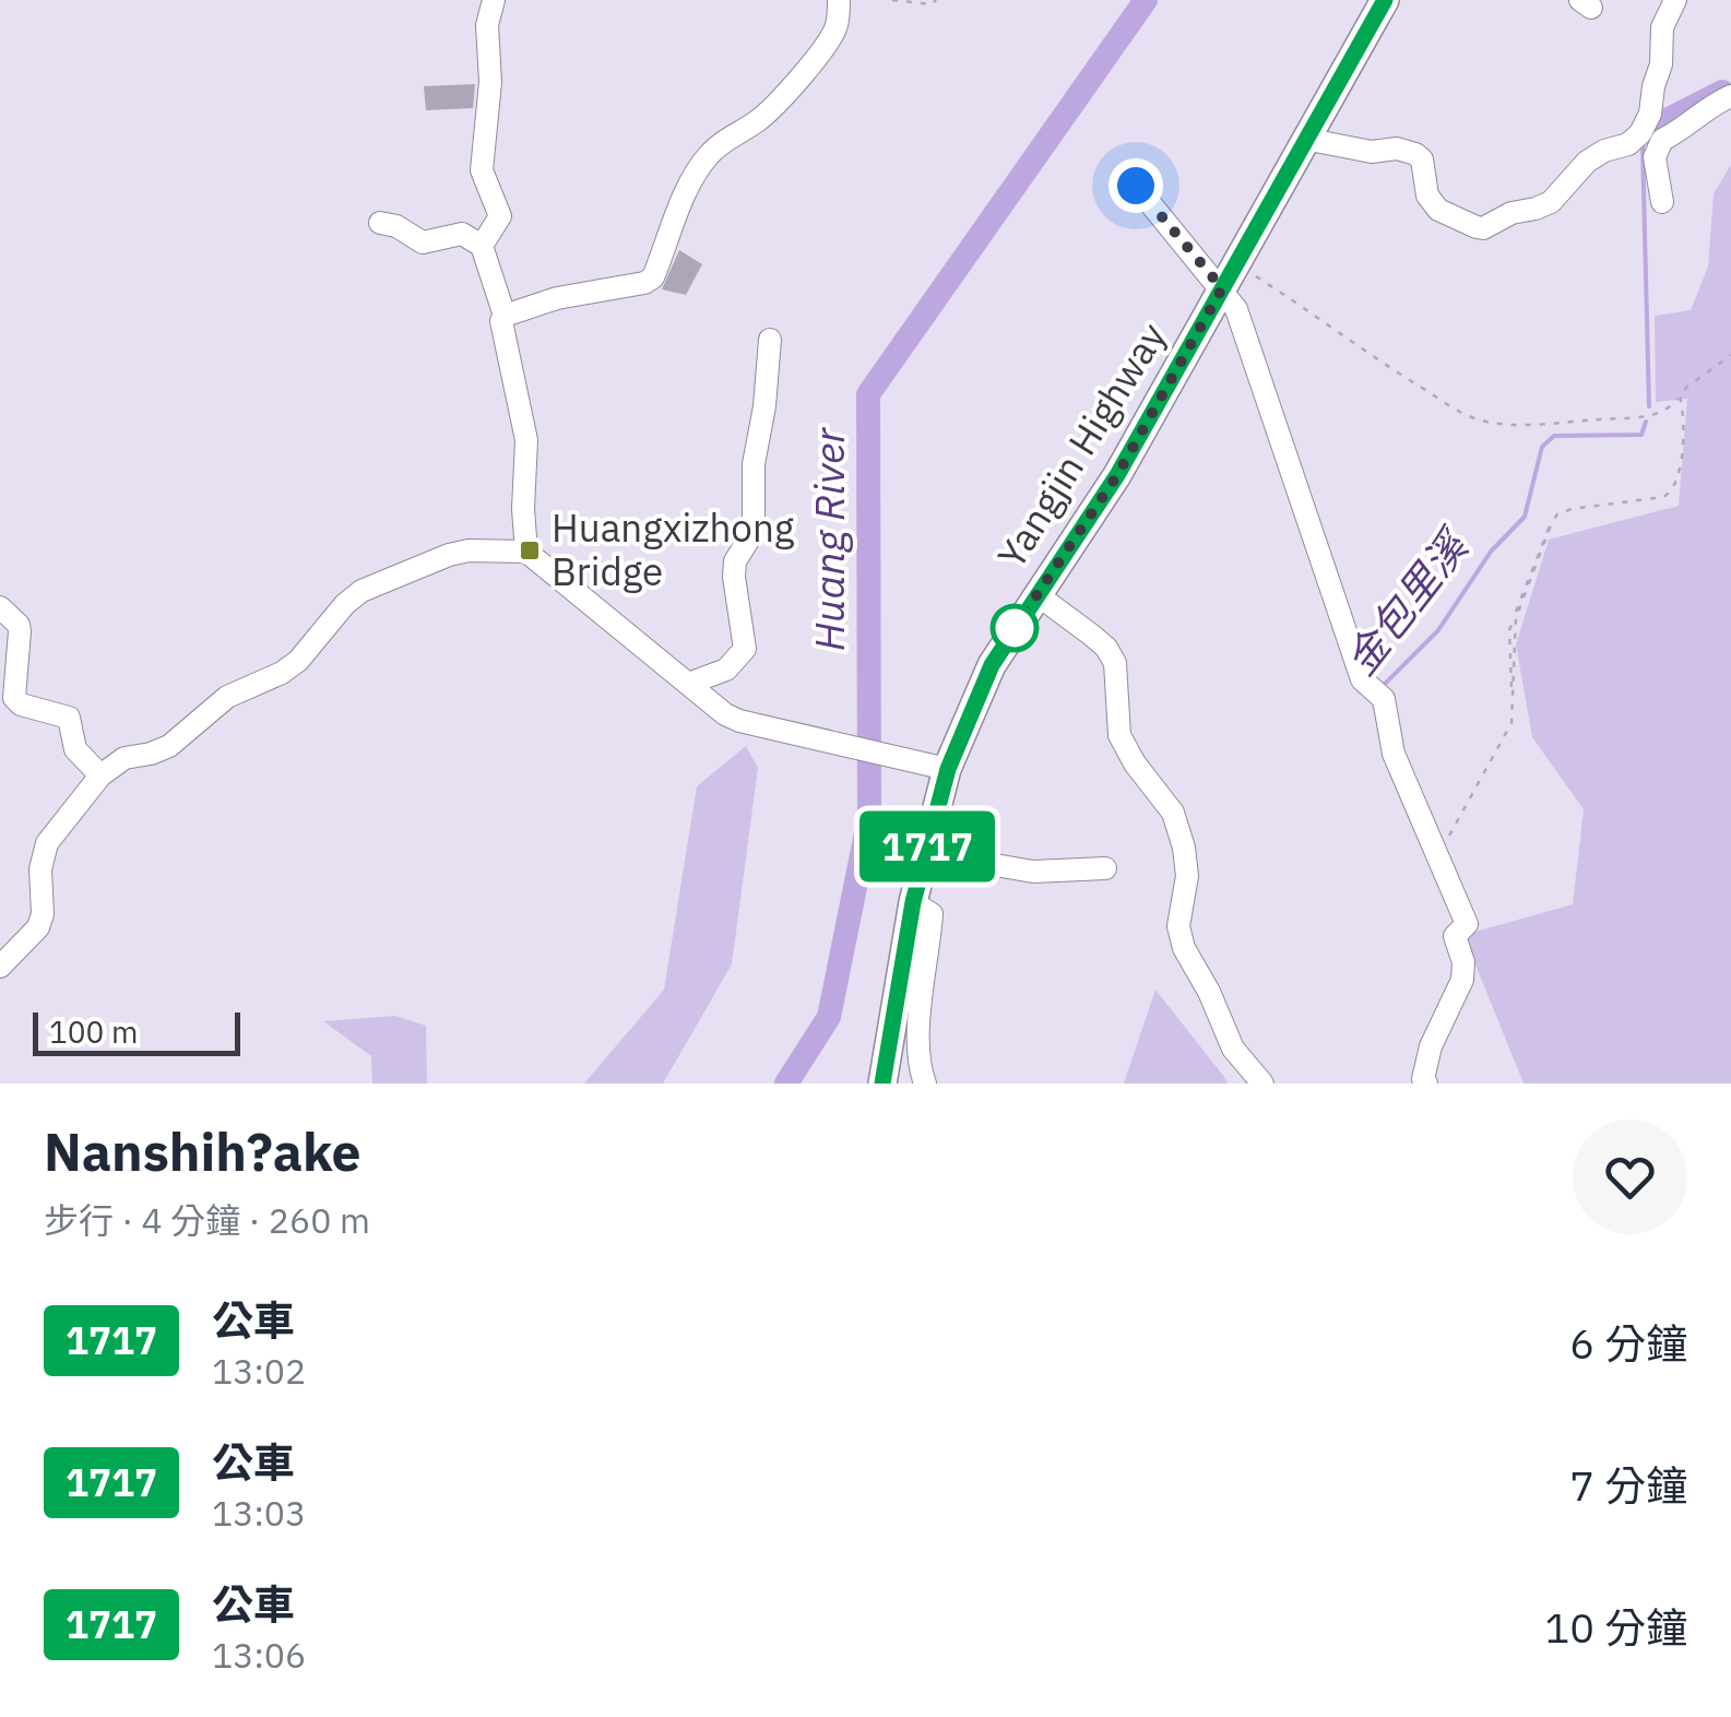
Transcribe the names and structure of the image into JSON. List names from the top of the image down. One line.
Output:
{"streets":{"main road":["Yangjin Highway"]},"water":["Huang River","金包里溪"],"places":{"transit":["Huangxizhong Bridge"]},"lines":["bus line 1717"],"scale_bar":"100 m","page":{"on_map":"1717","scale":"100 m","heading":["Nanshih?ake","步行 · 4 分鐘 · 260 m"],"list":[{"mark":"1717","name":"公車","note":"13:02","value":"6 分鐘"},{"mark":"1717","name":"公車","note":"13:03","value":"7 分鐘"},{"mark":"1717","name":"公車","note":"13:06","value":"10 分鐘"}]}}
